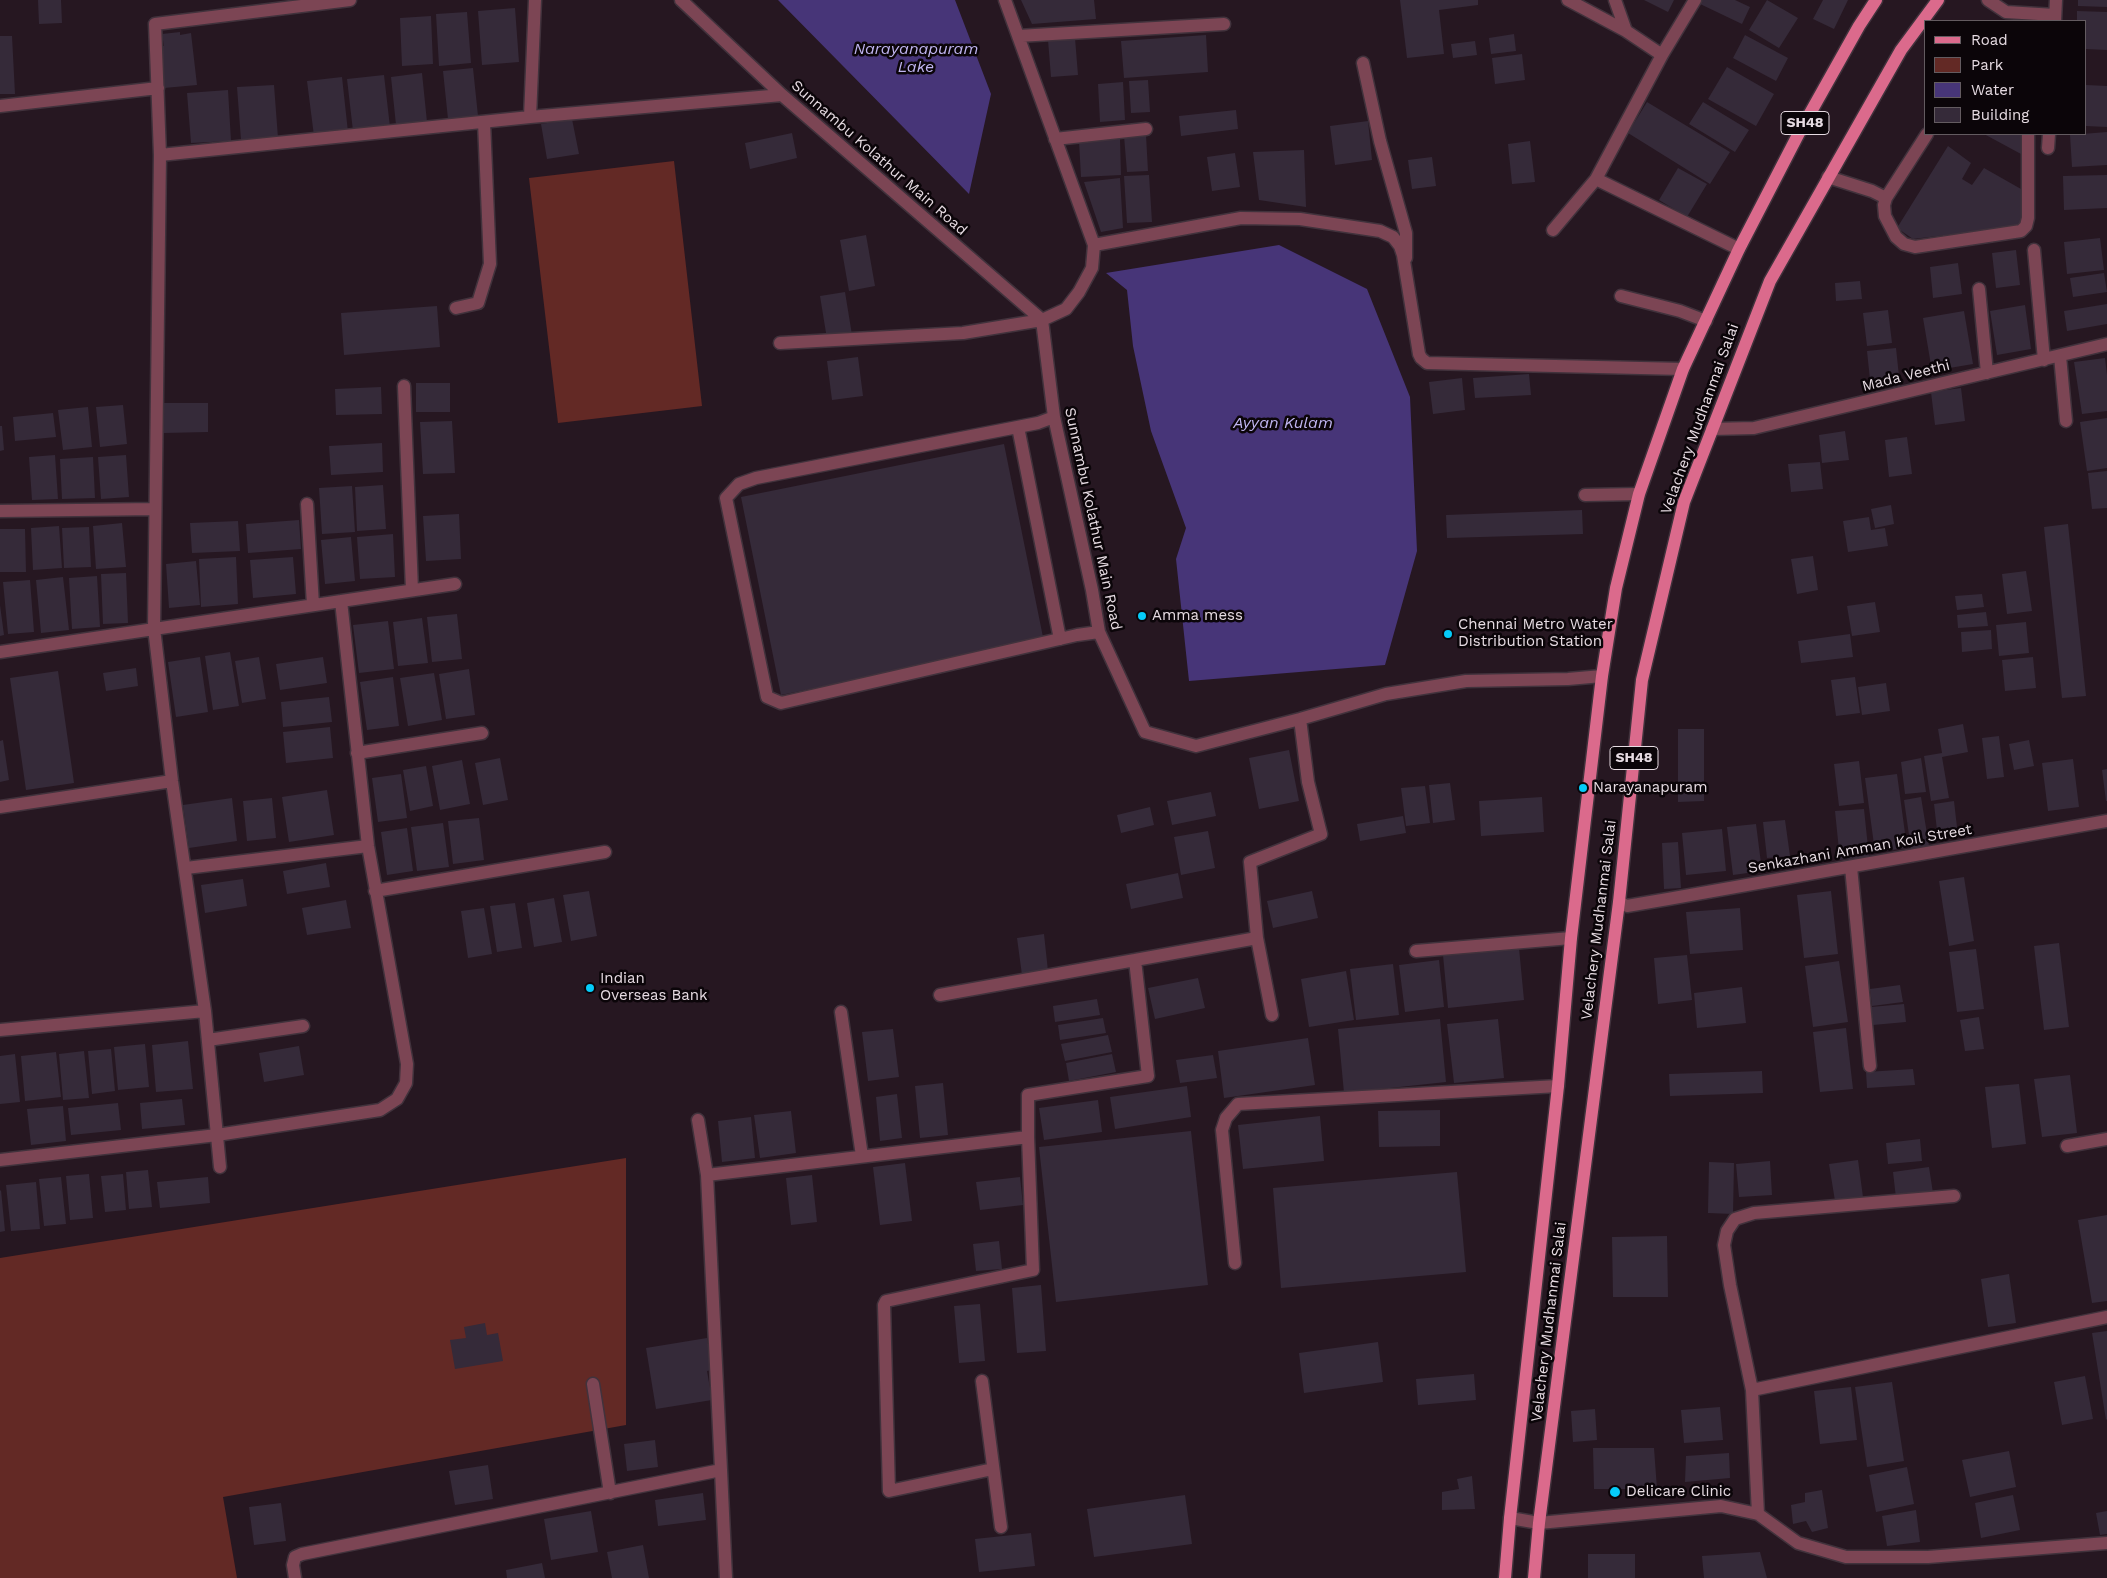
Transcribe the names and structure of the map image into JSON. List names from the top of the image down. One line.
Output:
{"streets":{"main road":["SH48","Velachery Mudhanmai Salai"],"street":["Sunnambu Kolathur Main Road","Mada Veethi","Senkazhani Amman Koil Street"]},"crossings":[["Sunnambu Kolathur Main Road","Velachery Mudhanmai Salai"],["Mada Veethi","Velachery Mudhanmai Salai"],["Velachery Mudhanmai Salai","Senkazhani Amman Koil Street"]],"water":["Narayanapuram Lake","Ayyan Kulam"],"places":["Amma mess","Chennai Metro Water Distribution Station","Narayanapuram","Indian Overseas Bank","Delicare Clinic"],"legend":["Road","Park","Water","Building"]}
